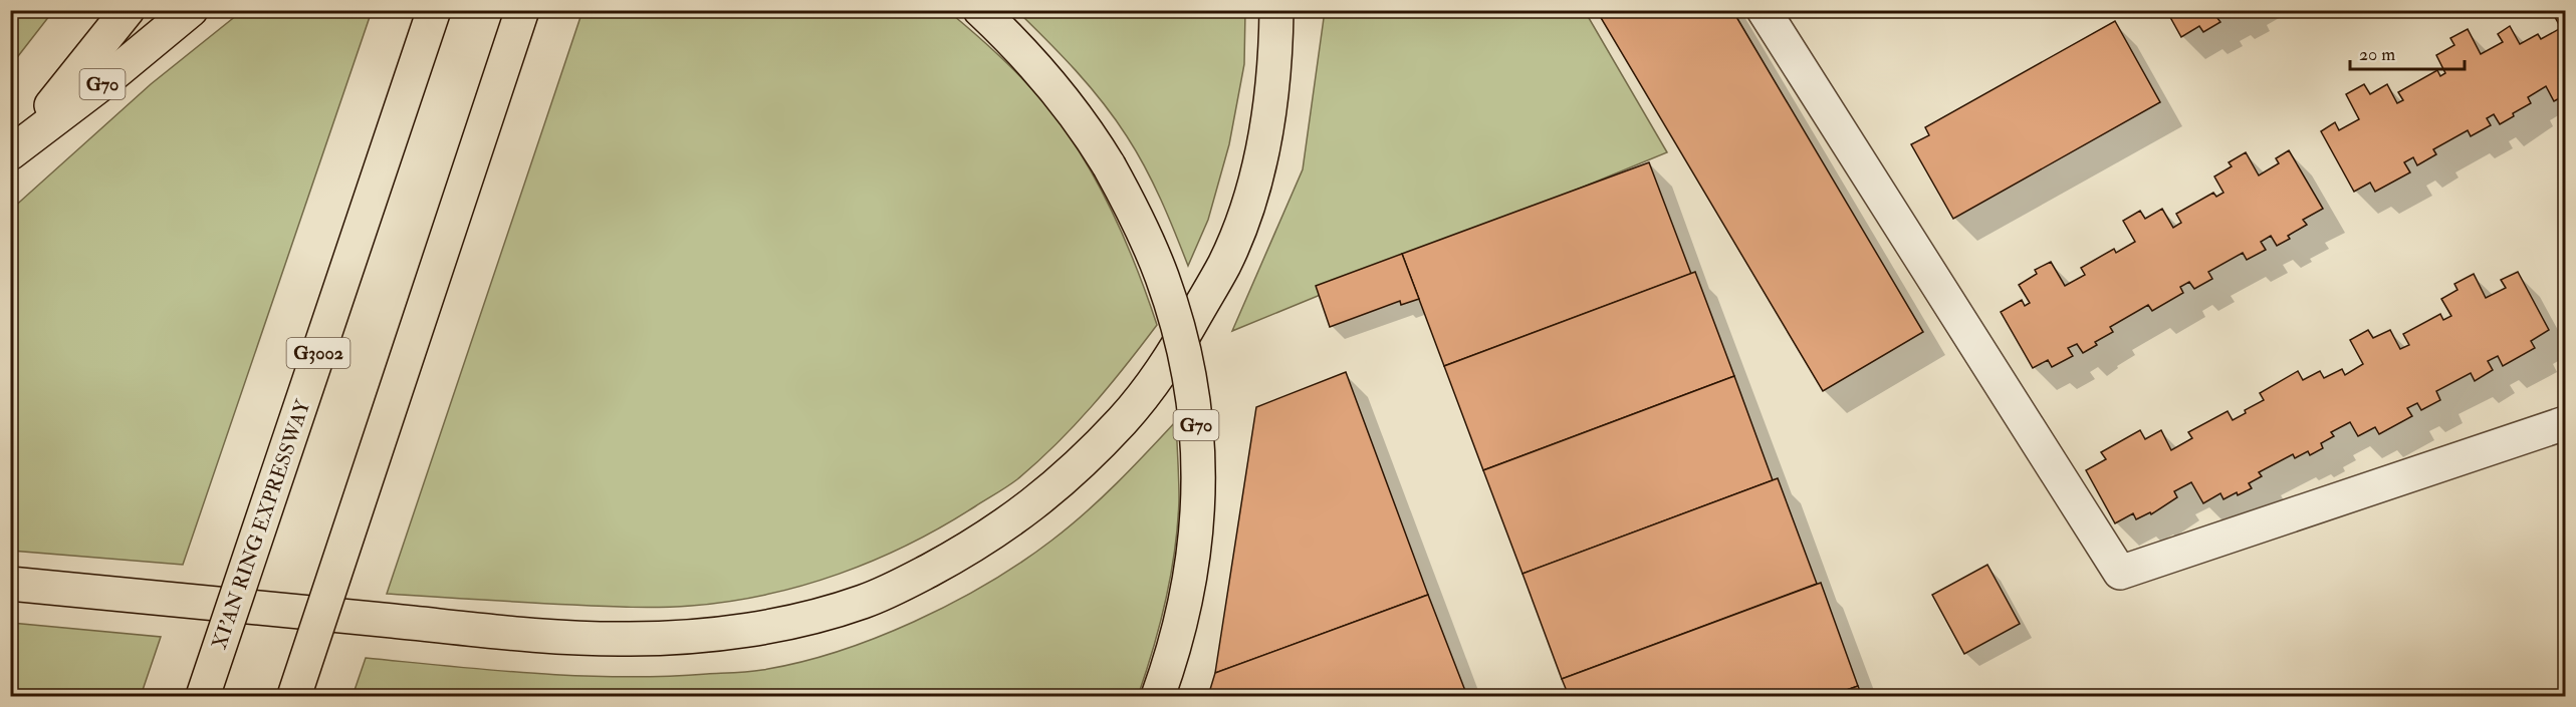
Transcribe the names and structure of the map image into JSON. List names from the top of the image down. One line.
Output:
{"streets":{"highway":["G70","G3002","XI'AN RING EXPRESSWAY"]},"scale_bar":"20 m"}
